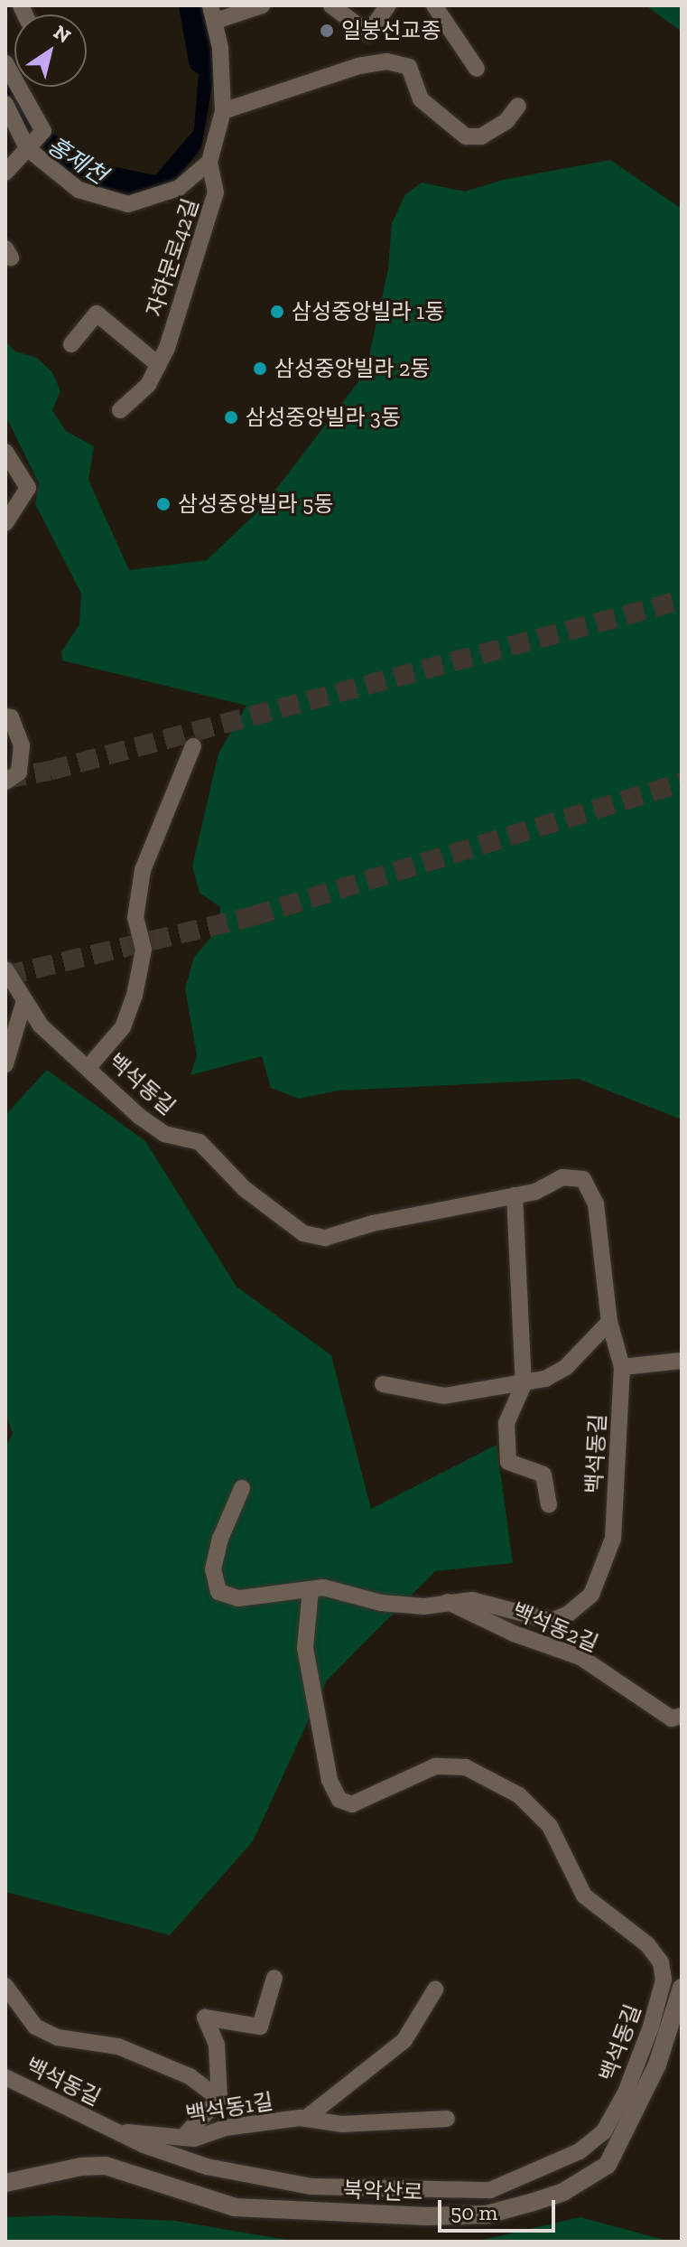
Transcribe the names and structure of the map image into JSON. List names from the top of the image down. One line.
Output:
{"streets":{"street":["자하문로42길","백석동길","백석동2길","백석동1길","북악산로"]},"crossings":[["백석동길","백석동2길"],["백석동길","백석동1길"]],"water":["홍제천"],"places":["일붕선교종","삼성중앙빌라 1동","삼성중앙빌라 2동","삼성중앙빌라 3동","삼성중앙빌라 5동"],"scale_bar":"50 m","north":"top right"}
